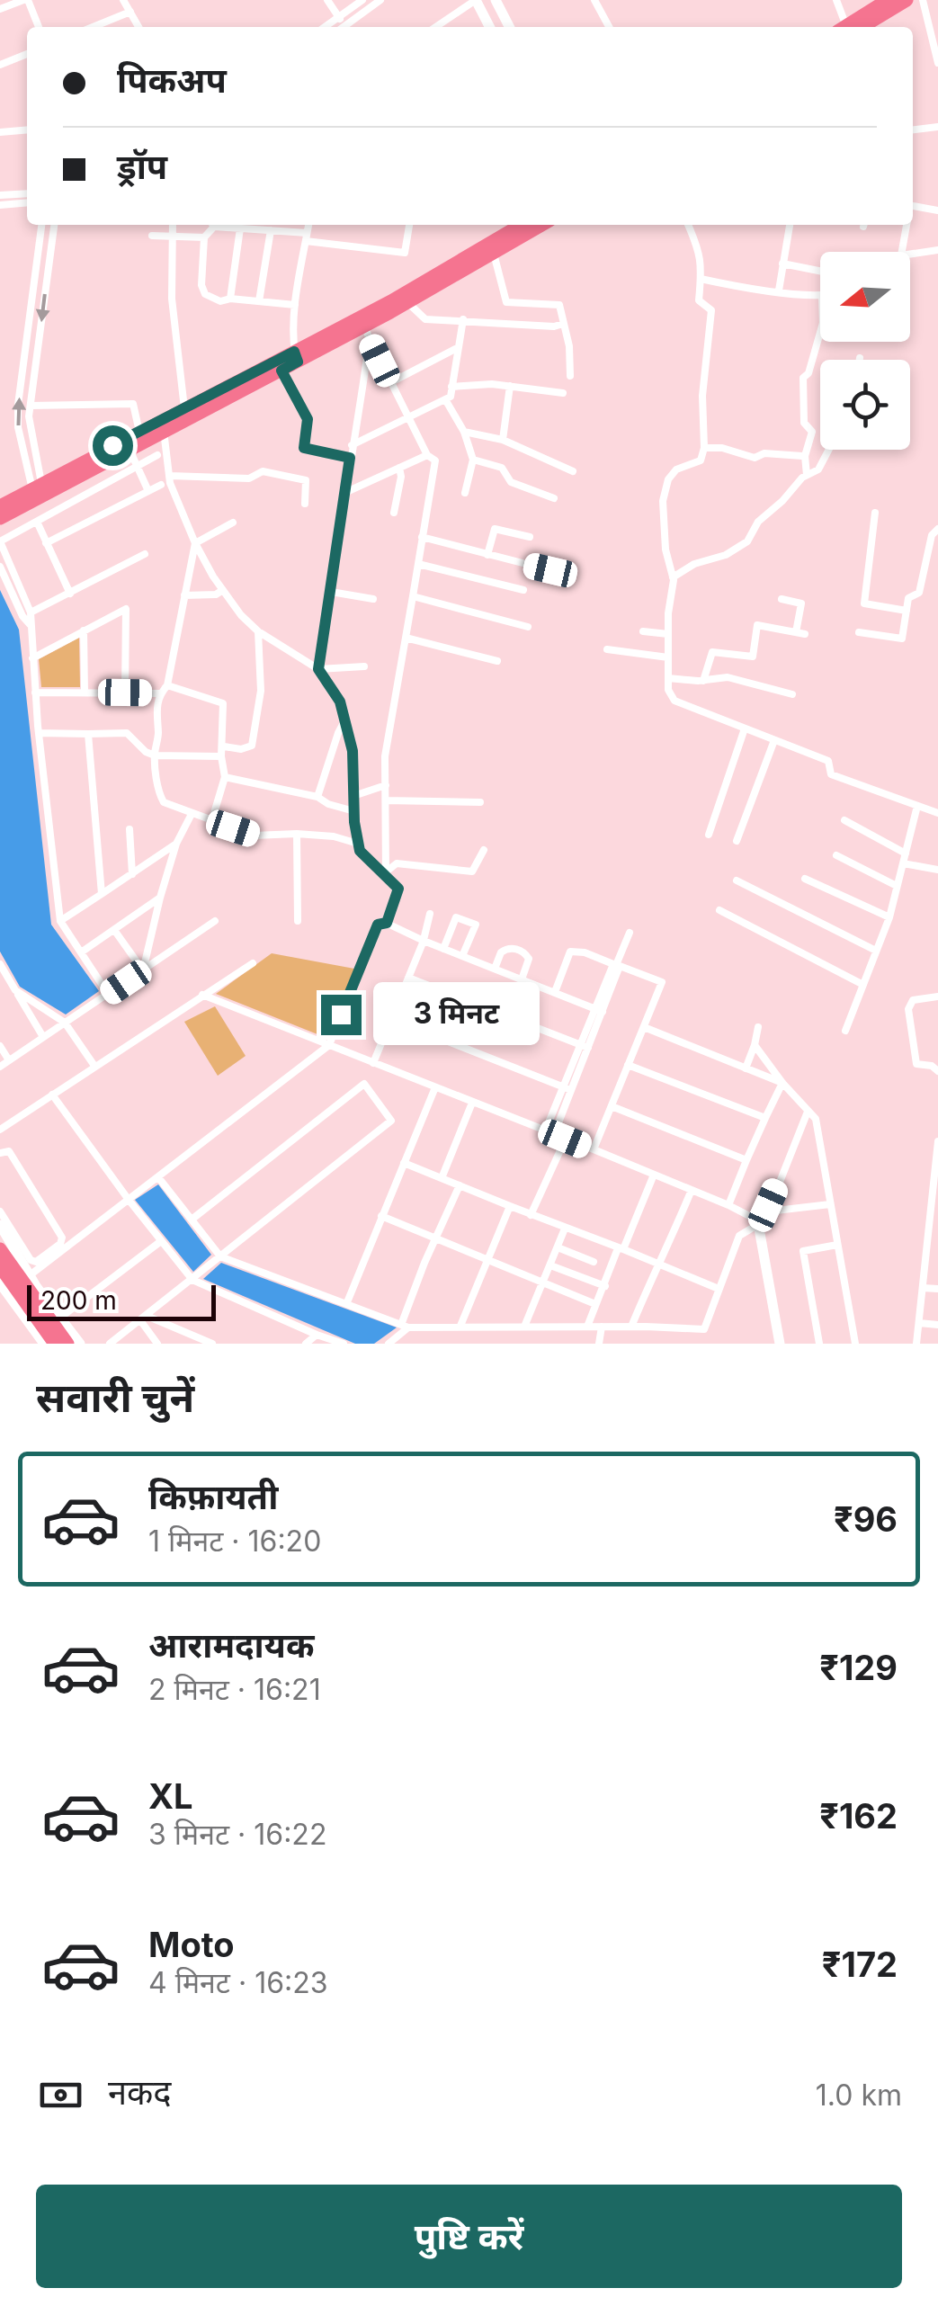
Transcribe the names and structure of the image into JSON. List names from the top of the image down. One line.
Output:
{"scale_bar":"200 m","north":"left","page":{"banner":["पिकअप","ड्रॉप"],"bubble":"3 मिनट","scale":"200 m","heading":"सवारी चुनें","list":[{"name":"किफ़ायती","note":"1 मिनट · 16:20","value":"₹96"},{"name":"आरामदायक","note":"2 मिनट · 16:21","value":"₹129"},{"name":"XL","note":"3 मिनट · 16:22","value":"₹162"},{"name":"Moto","note":"4 मिनट · 16:23","value":"₹172"}],"pay":["नकद","1.0 km"],"buttons":"पुष्टि करें"}}
